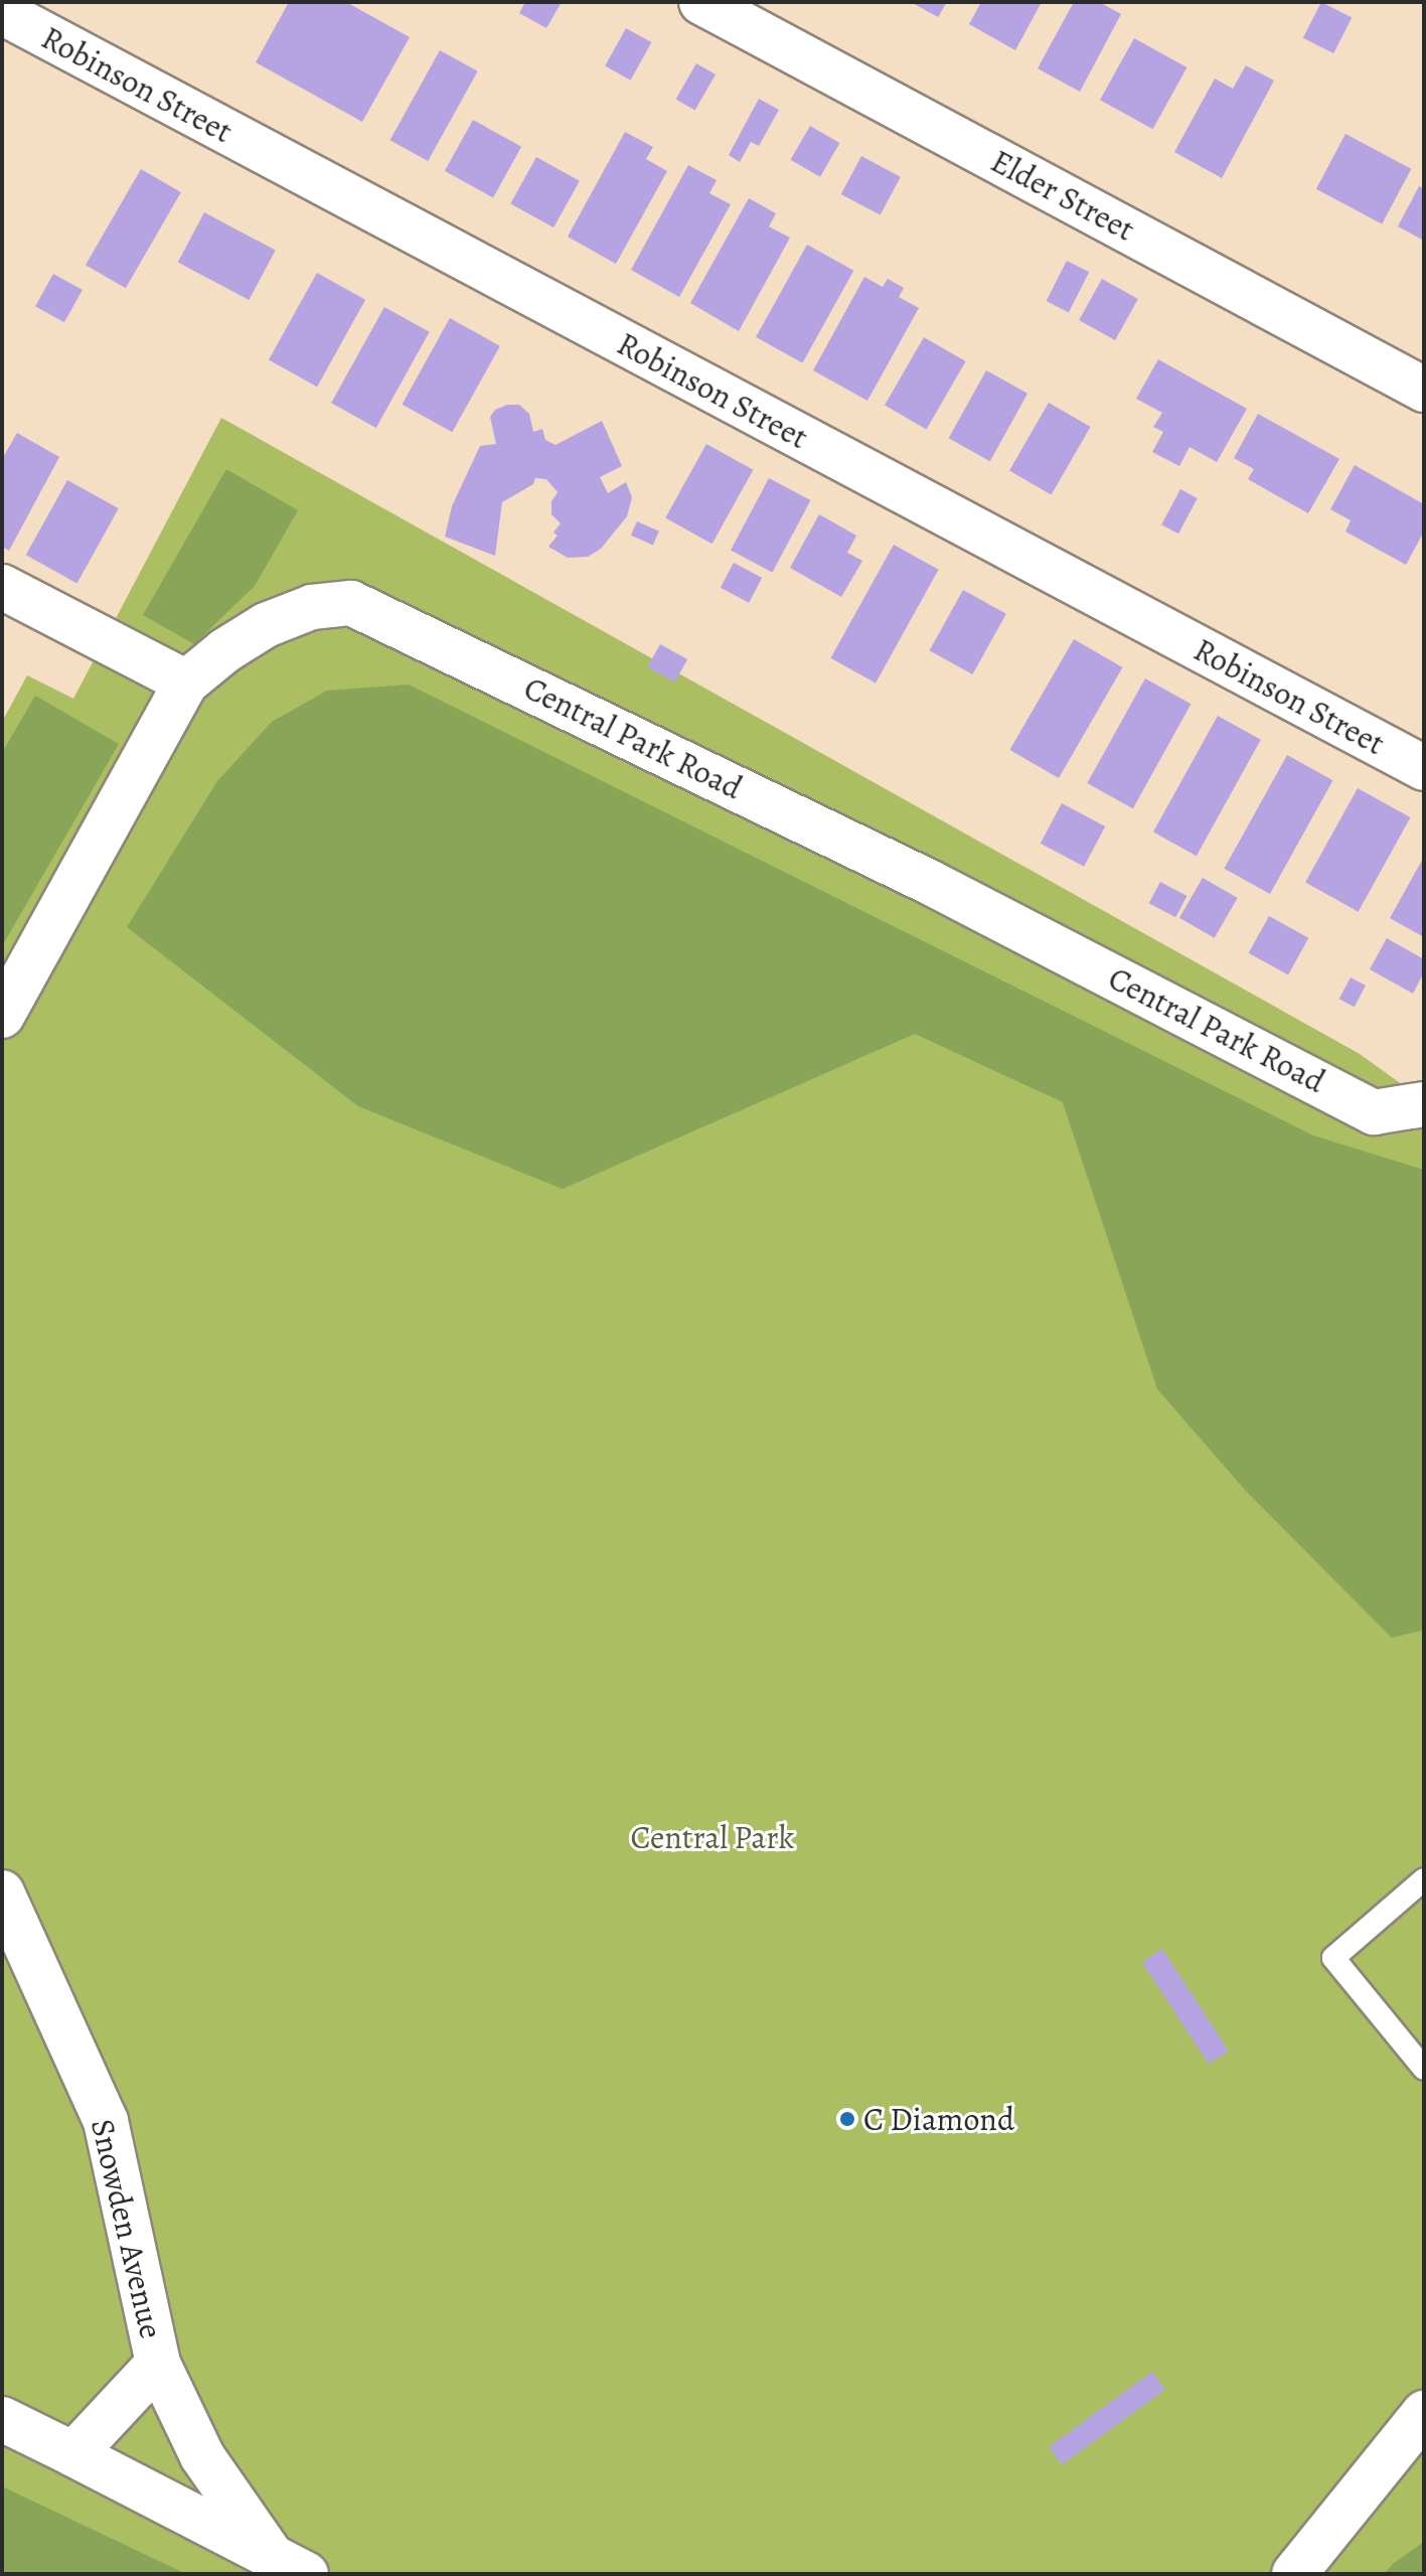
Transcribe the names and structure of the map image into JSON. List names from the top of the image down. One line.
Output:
{"streets":{"street":["Robinson Street","Elder Street","Central Park Road","Snowden Avenue"]},"parks":["Central Park"],"places":["C Diamond"]}
